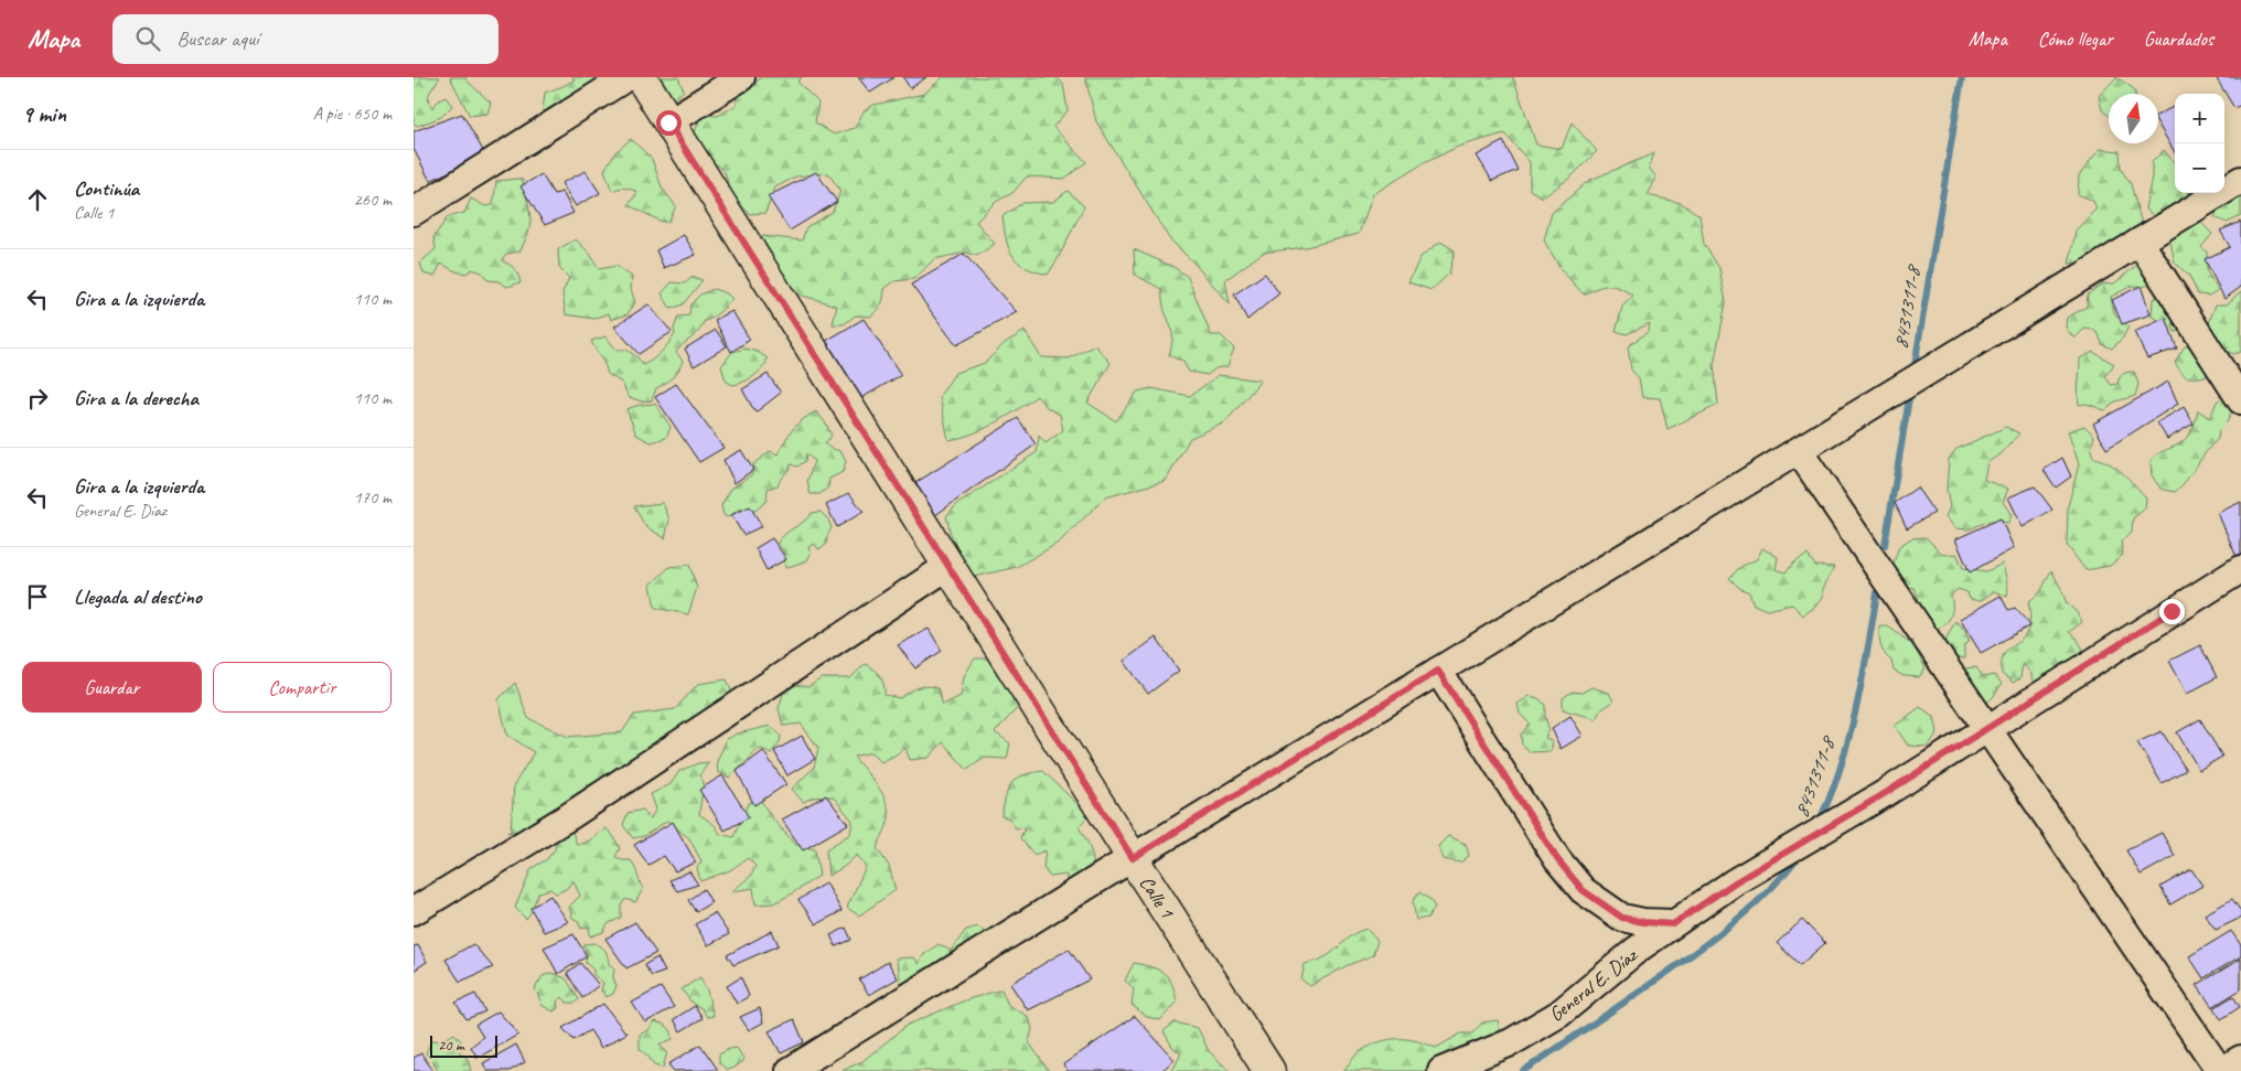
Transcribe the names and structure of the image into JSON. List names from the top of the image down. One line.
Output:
{"streets":{"street":["Calle 1","General E. Díaz"]},"water":["8431311-8"],"scale_bar":"20 m","north":"top","page":{"header":"Mapa","search":"Buscar aquí","nav":["Mapa","Cómo llegar","Guardados"],"heading":["9 min","A pie · 650 m"],"map_buttons":["+","−"],"list":[["Continúa","Calle 1","260 m"],["Gira a la izquierda","110 m"],["Gira a la derecha","110 m"],["Gira a la izquierda","General E. Díaz","170 m"],"Llegada al destino"],"buttons":["Guardar","Compartir"],"scale":"20 m"}}
